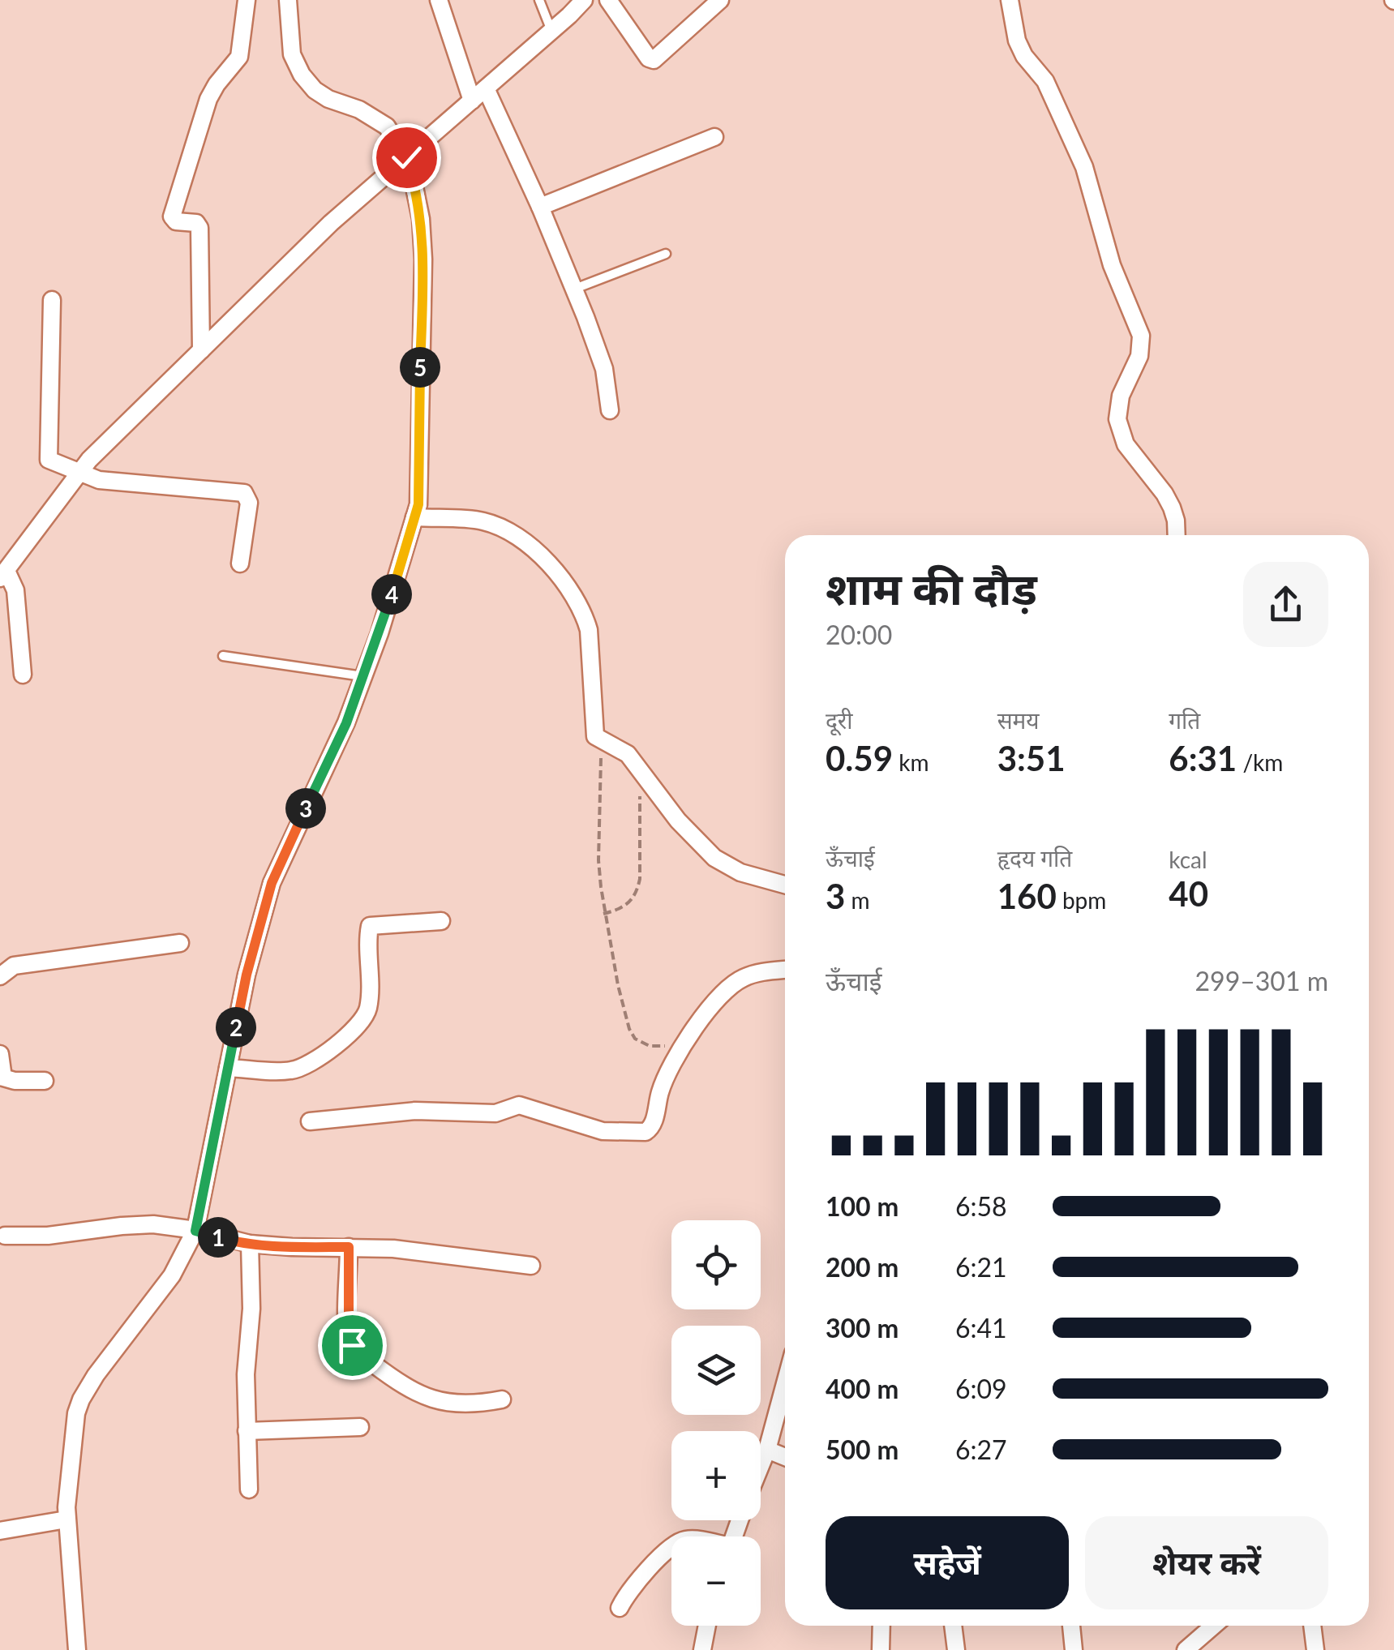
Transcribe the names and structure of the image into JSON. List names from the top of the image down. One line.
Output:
{"page":{"pins":["5","4","3","2","1"],"heading":["शाम की दौड़","20:00"],"stats":[["दूरी","0.59 km"],["समय","3:51"],["गति","6:31 /km"],["ऊँचाई","3 m"],["हृदय गति","160 bpm"],["kcal","40"]],"chart":["ऊँचाई","299–301 m"],"list":[{"name":"100 m","note":"6:58"},{"name":"200 m","note":"6:21"},{"name":"300 m","note":"6:41"},{"name":"400 m","note":"6:09"},{"name":"500 m","note":"6:27"}],"map_buttons":["+","−"],"buttons":["सहेजें","शेयर करें"]}}
